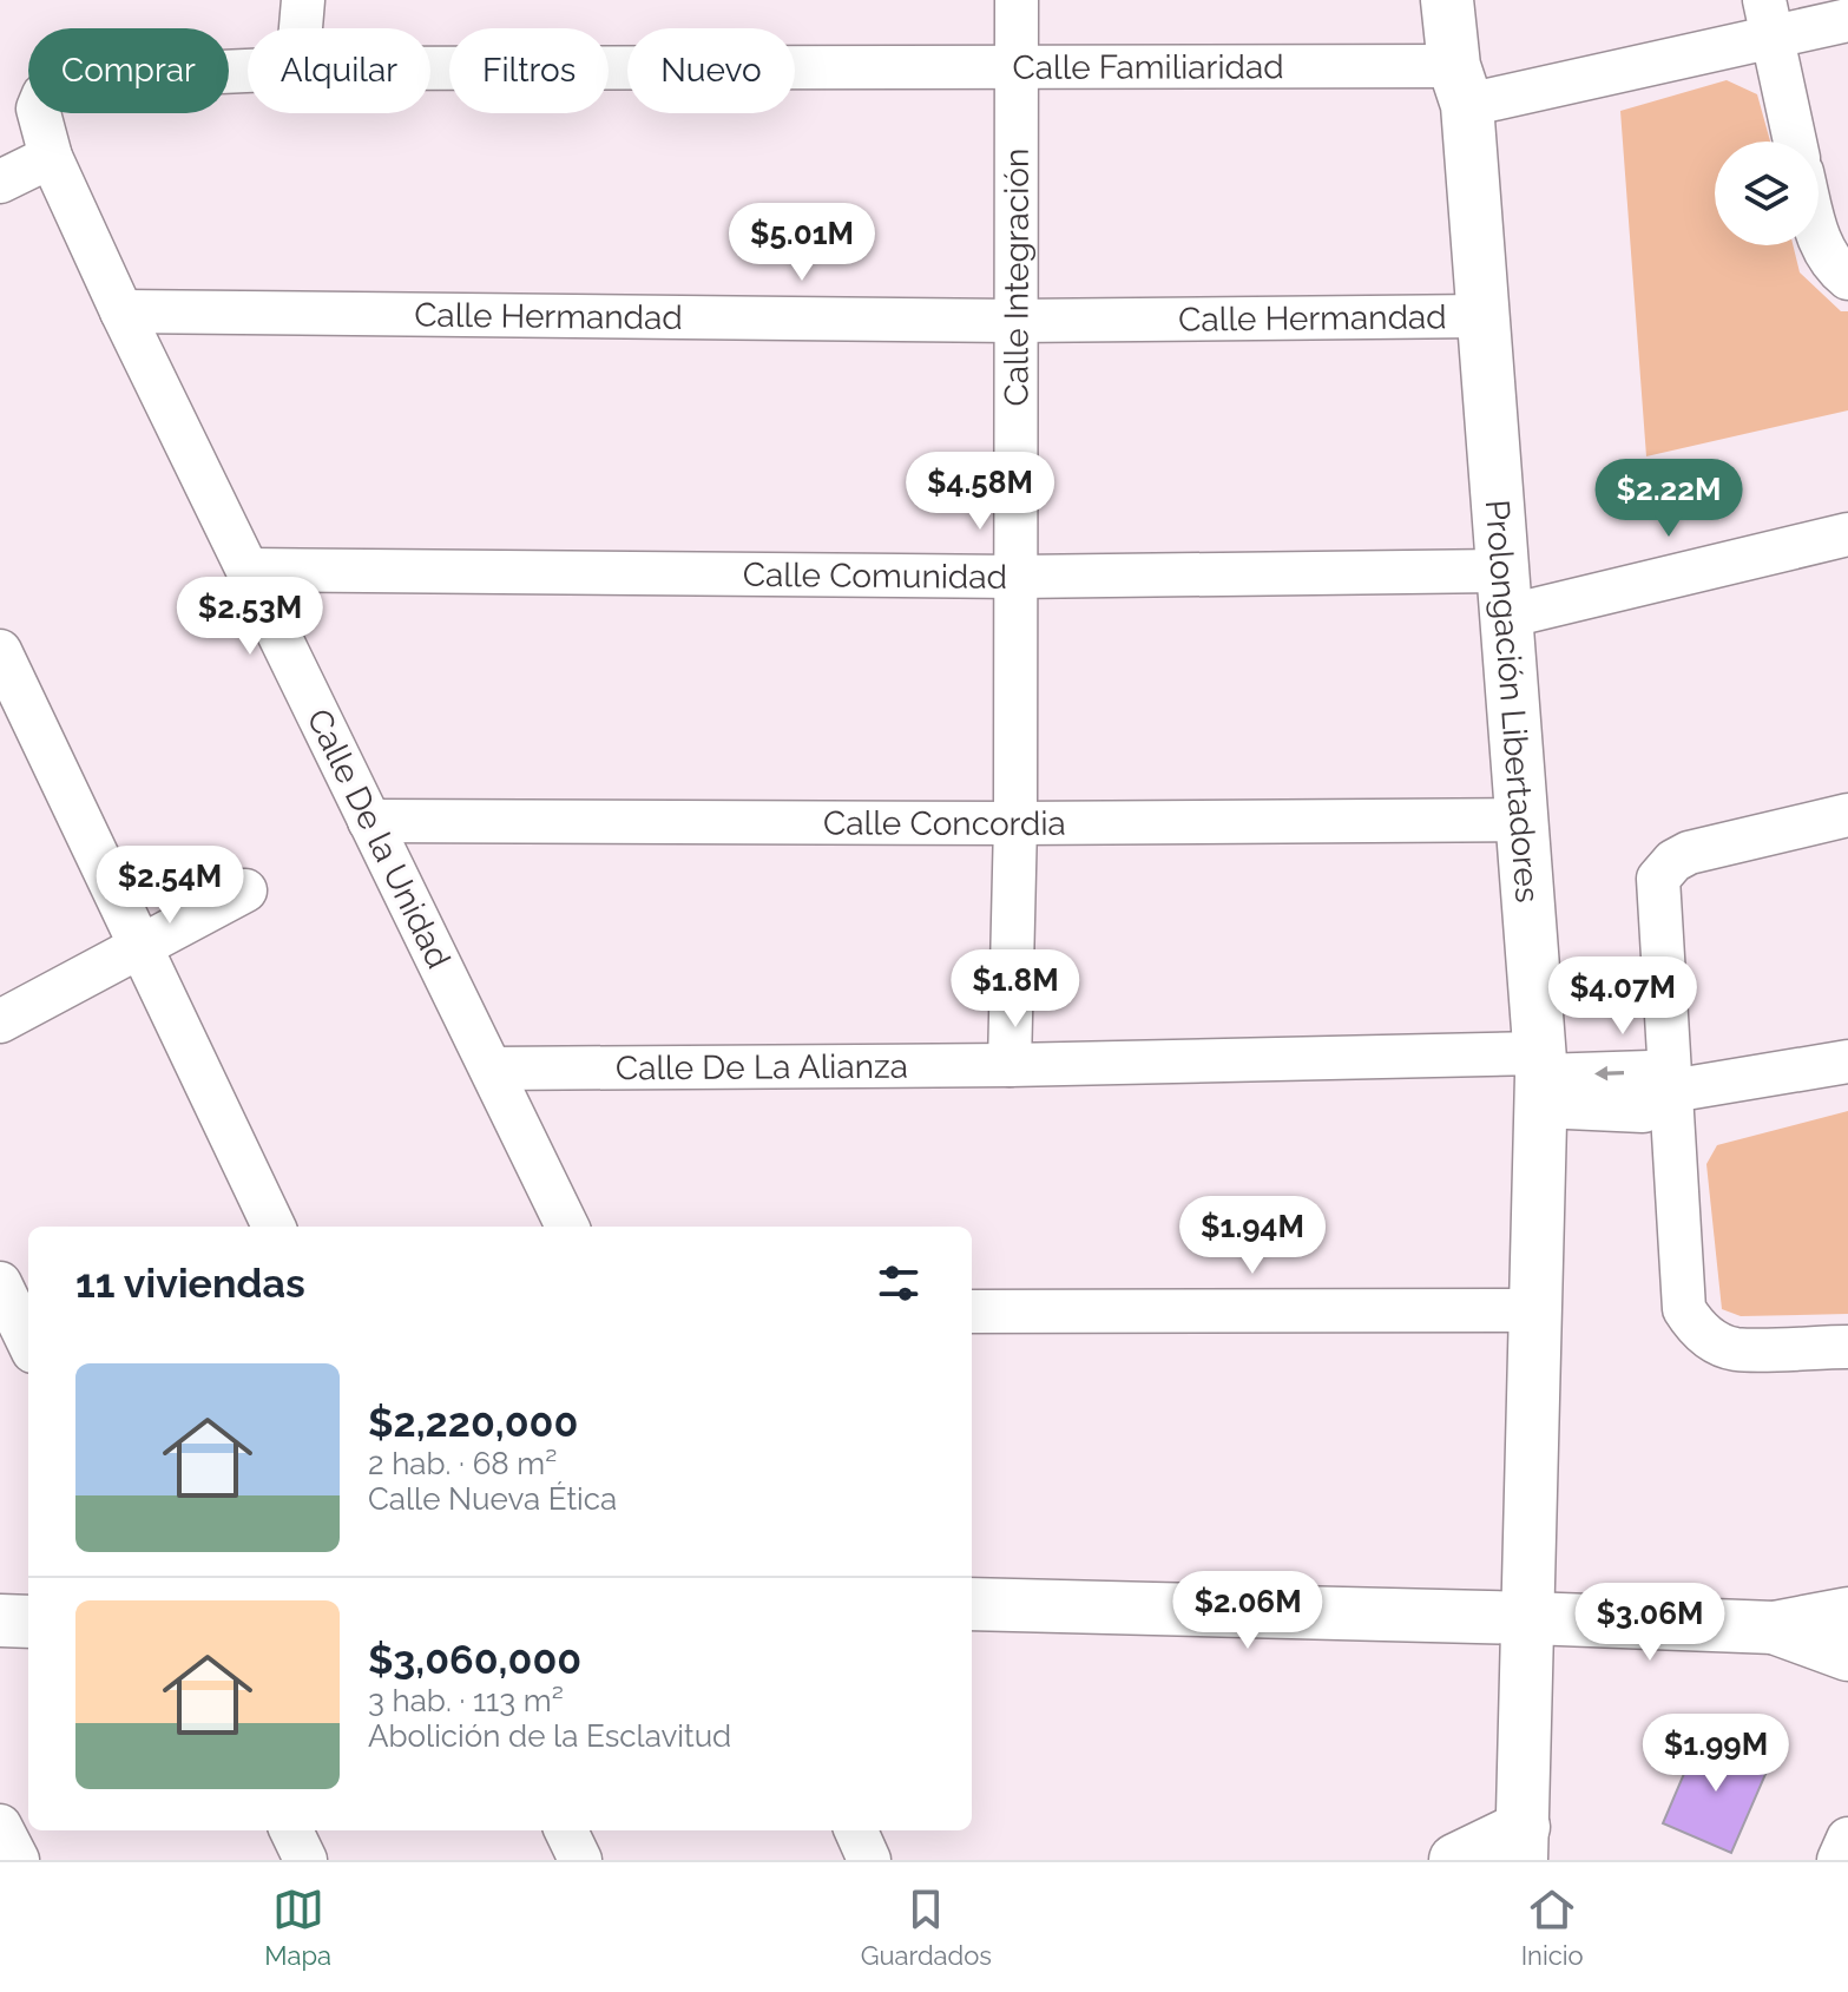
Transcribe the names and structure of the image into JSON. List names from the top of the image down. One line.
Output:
{"streets":{"street":["Calle Familiaridad","Calle Integración","Calle Hermandad","Calle Comunidad","Prolongación Libertadores","Calle Concordia","Calle De la Unidad","Calle De La Alianza"]},"crossings":[["Calle Familiaridad","Calle Integración"],["Calle Familiaridad","Prolongación Libertadores"],["Calle Integración","Calle Hermandad"],["Calle Integración","Calle Comunidad"],["Calle Integración","Calle Concordia"],["Calle Integración","Calle De La Alianza"],["Calle Hermandad","Prolongación Libertadores"],["Calle Hermandad","Calle De la Unidad"],["Calle Comunidad","Prolongación Libertadores"],["Calle Comunidad","Calle De la Unidad"],["Prolongación Libertadores","Calle Concordia"],["Prolongación Libertadores","Calle De La Alianza"],["Calle Concordia","Calle De la Unidad"],["Calle De la Unidad","Calle De La Alianza"]],"page":{"chip":["Comprar","Alquilar","Filtros","Nuevo"],"price":["$5.01M","$4.58M","$2.22M","$2.53M","$2.54M","$1.8M","$4.07M","$1.94M","$2.06M","$3.06M","$1.99M"],"heading":"11 viviendas","list":[{"name":"$2,220,000","note":"2 hab. · 68 m² · Calle Nueva Ética"},{"name":"$3,060,000","note":"3 hab. · 113 m² · Abolición de la Esclavitud"}],"tabs":["Mapa","Guardados","Inicio"]}}
